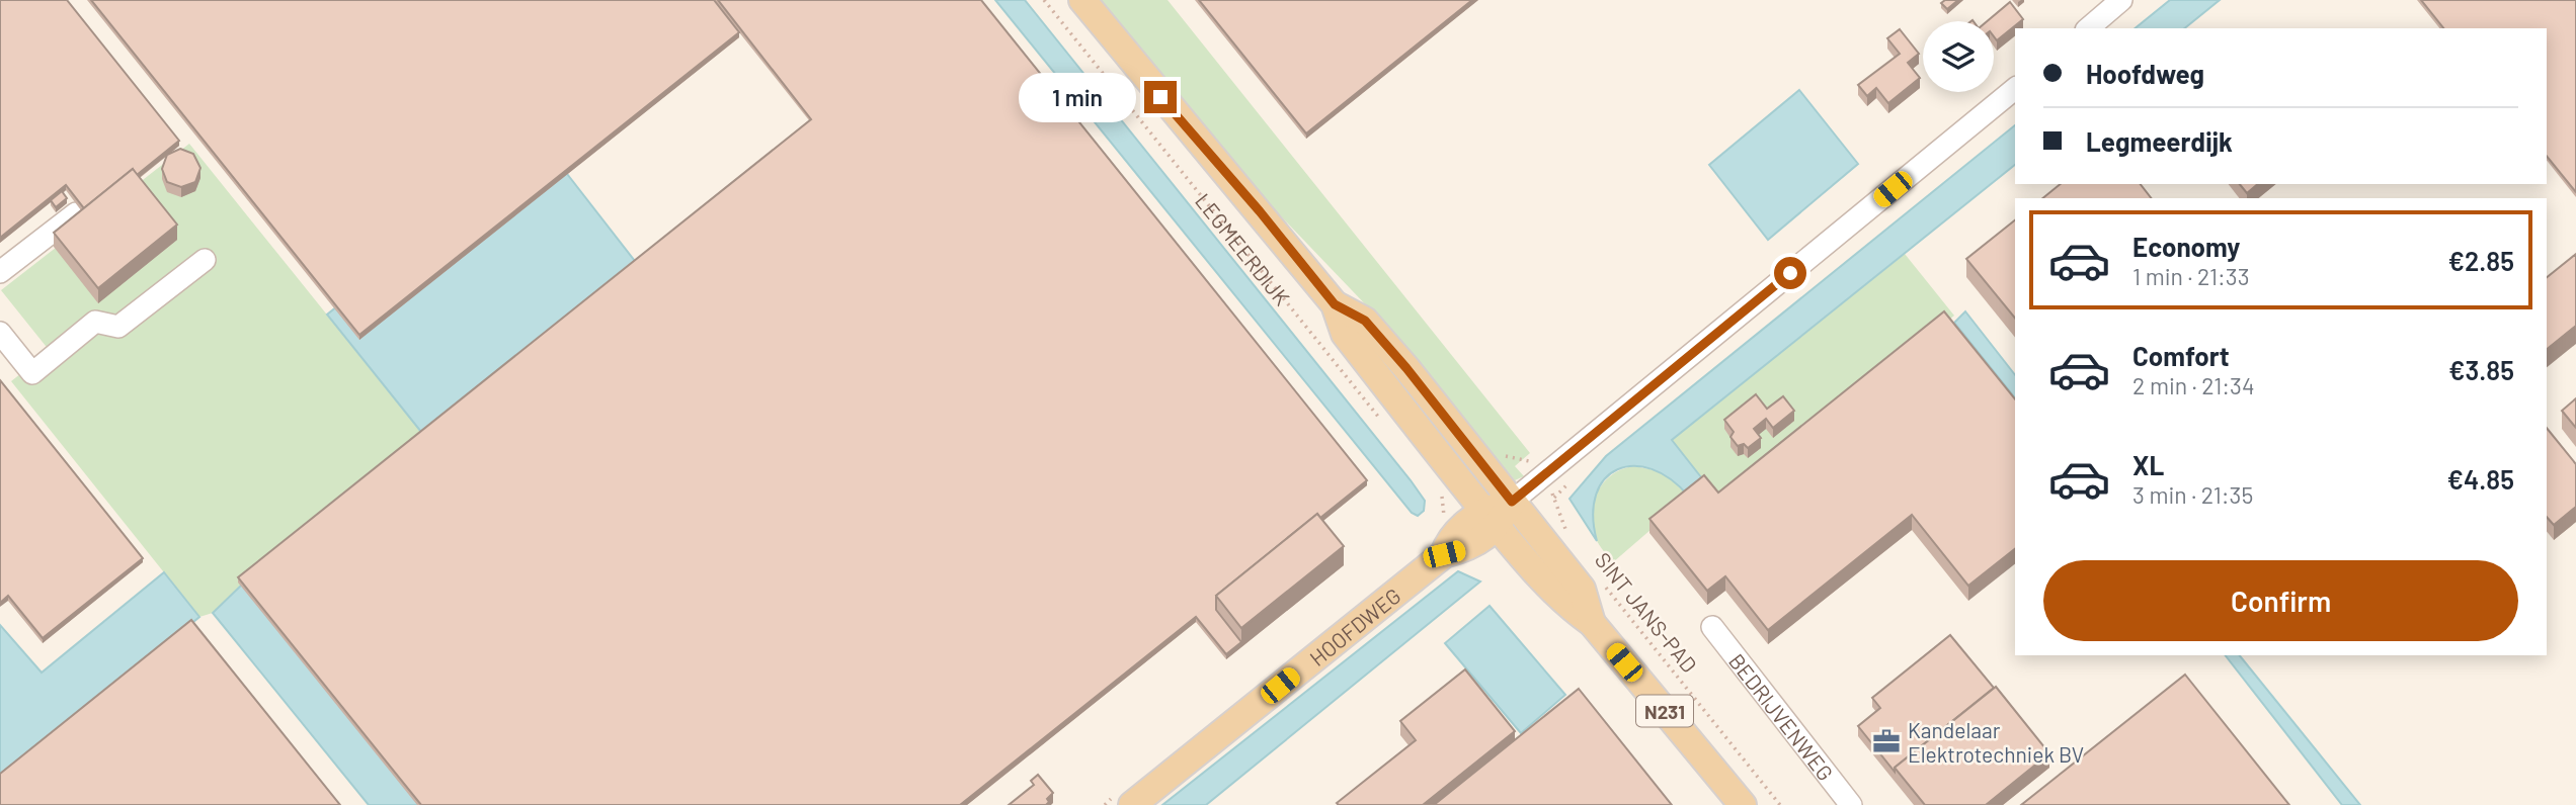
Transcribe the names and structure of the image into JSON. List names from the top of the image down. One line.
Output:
{"streets":{"main road":["LEGMEERDIJK","HOOFDWEG","N231"],"street":["BEDRIJVENWEG"],"path":["SINT JANS-PAD"]},"crossings":[["LEGMEERDIJK","HOOFDWEG"],["LEGMEERDIJK","N231"],["HOOFDWEG","N231"]],"places":{"office":["Kandelaar Elektrotechniek BV"]},"page":{"banner":["Hoofdweg","Legmeerdijk"],"bubble":"1 min","list":[{"name":"Economy","note":"1 min · 21:33","value":"€2.85"},{"name":"Comfort","note":"2 min · 21:34","value":"€3.85"},{"name":"XL","note":"3 min · 21:35","value":"€4.85"}],"buttons":"Confirm"}}
